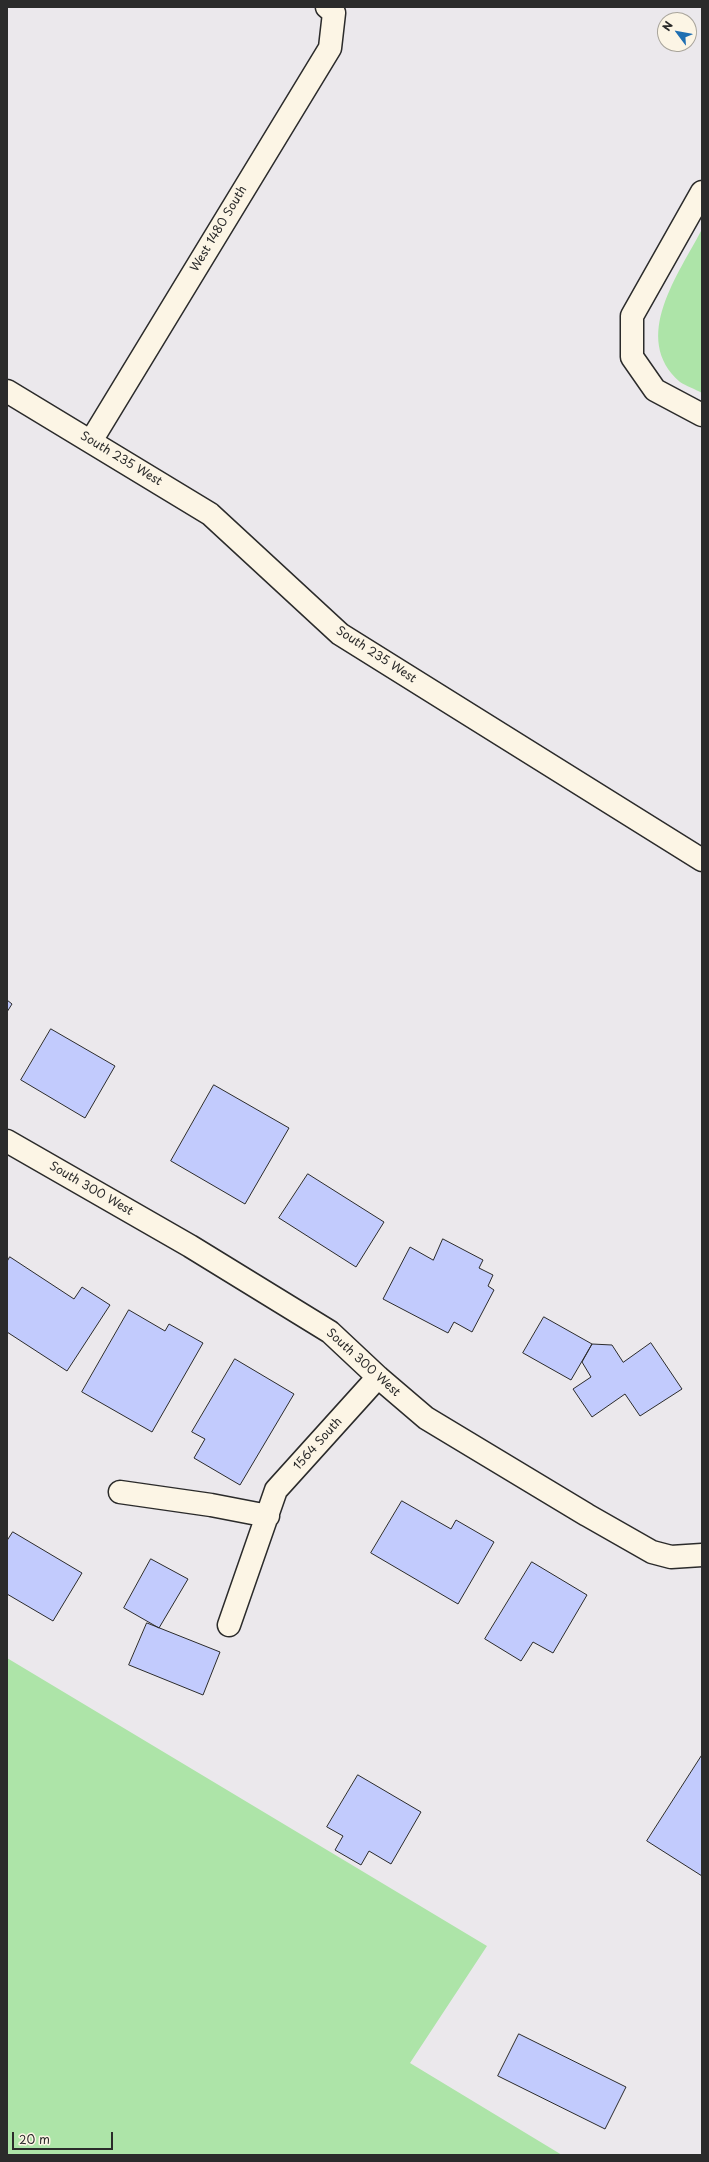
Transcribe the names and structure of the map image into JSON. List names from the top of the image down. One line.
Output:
{"streets":{"street":["West 1480 South","South 235 West","South 300 West","1564 South"]},"crossings":[["West 1480 South","South 235 West"],["South 300 West","1564 South"]],"scale_bar":"20 m","north":"top left"}
